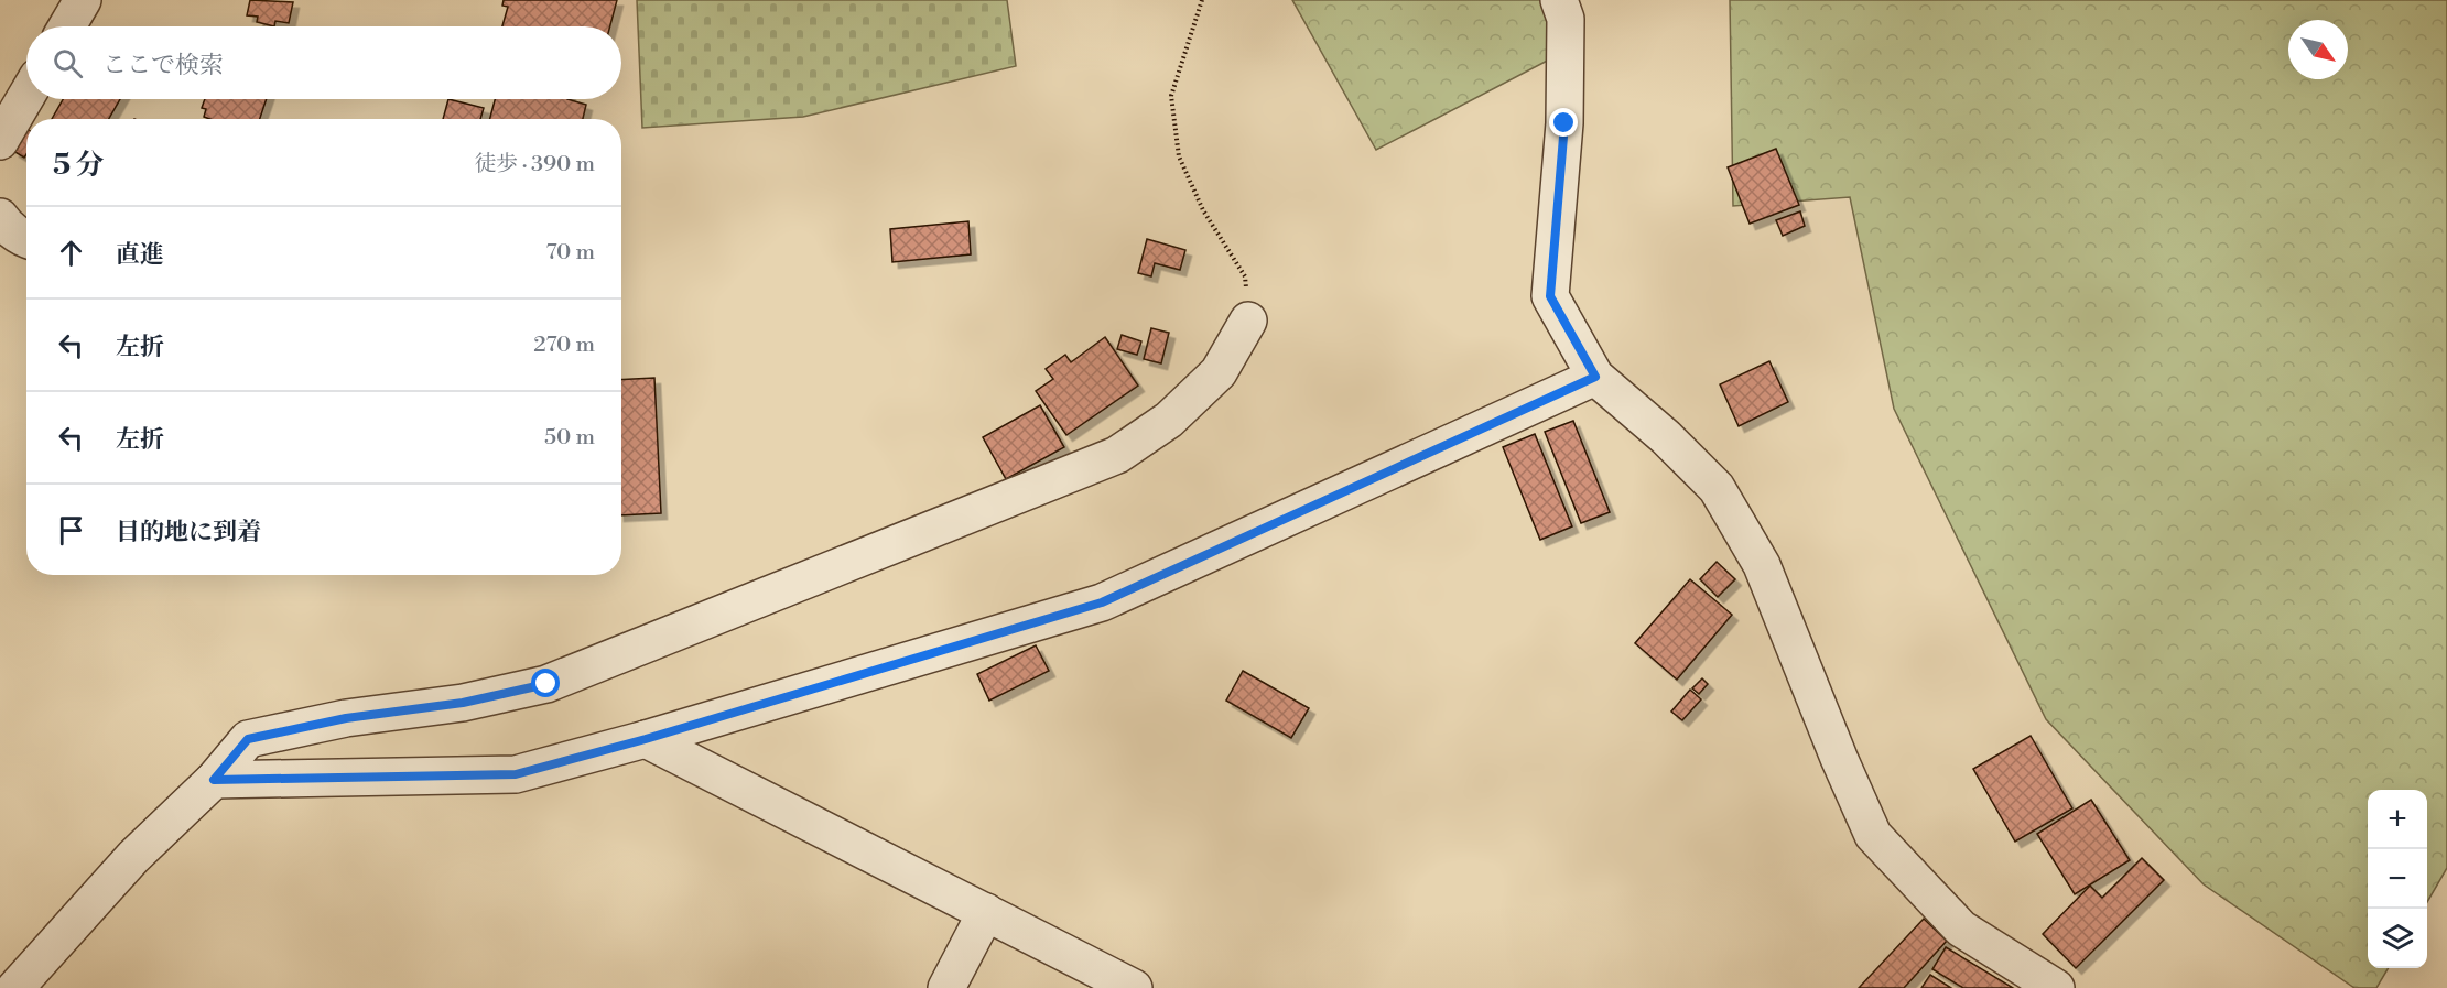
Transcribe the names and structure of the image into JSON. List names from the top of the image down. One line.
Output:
{"north":"bottom right","page":{"search":"ここで検索","heading":["5 分","徒歩 · 390 m"],"list":[["直進","70 m"],["左折","270 m"],["左折","50 m"],"目的地に到着"],"map_buttons":["+","−"]}}
